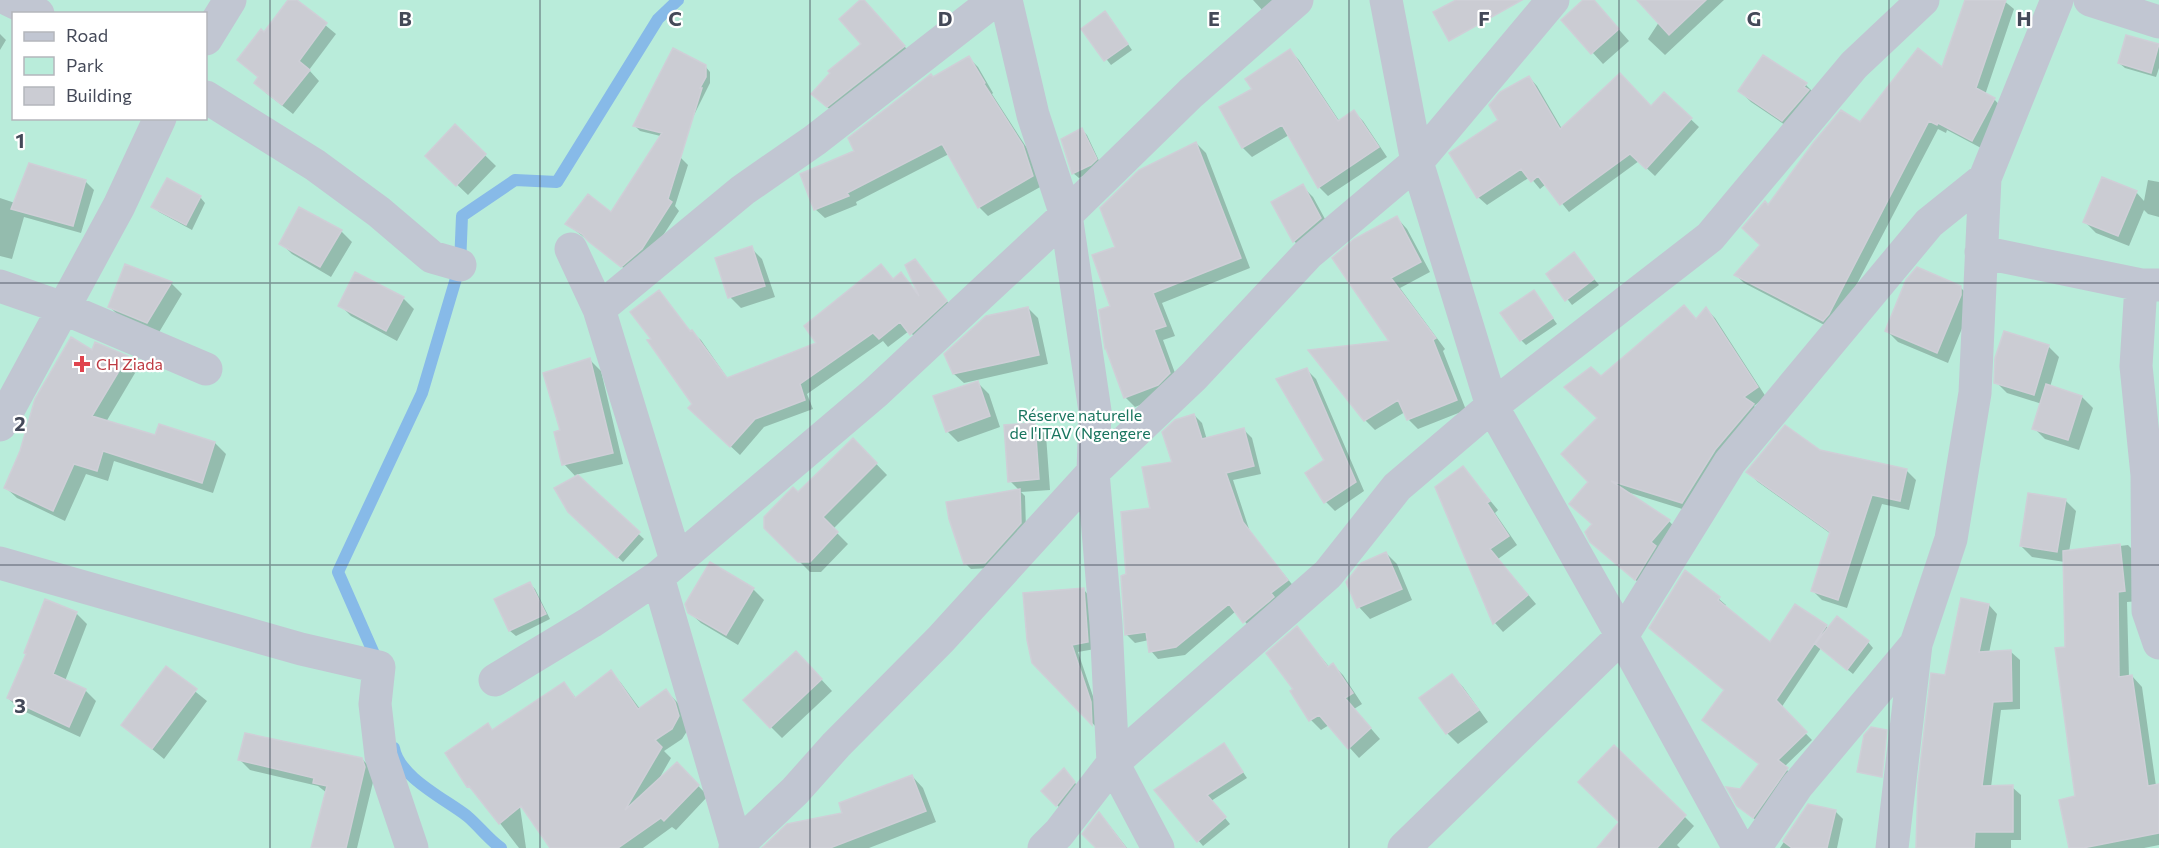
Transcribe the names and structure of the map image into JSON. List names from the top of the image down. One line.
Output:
{"parks":["Réserve naturelle de l'ITAV (Ngengere"],"places":{"health":["CH Ziada"]},"legend":["Road","Park","Building"],"grid":{"columns":["B","C","D","E","F","G","H"],"rows":["1","2","3"]}}
